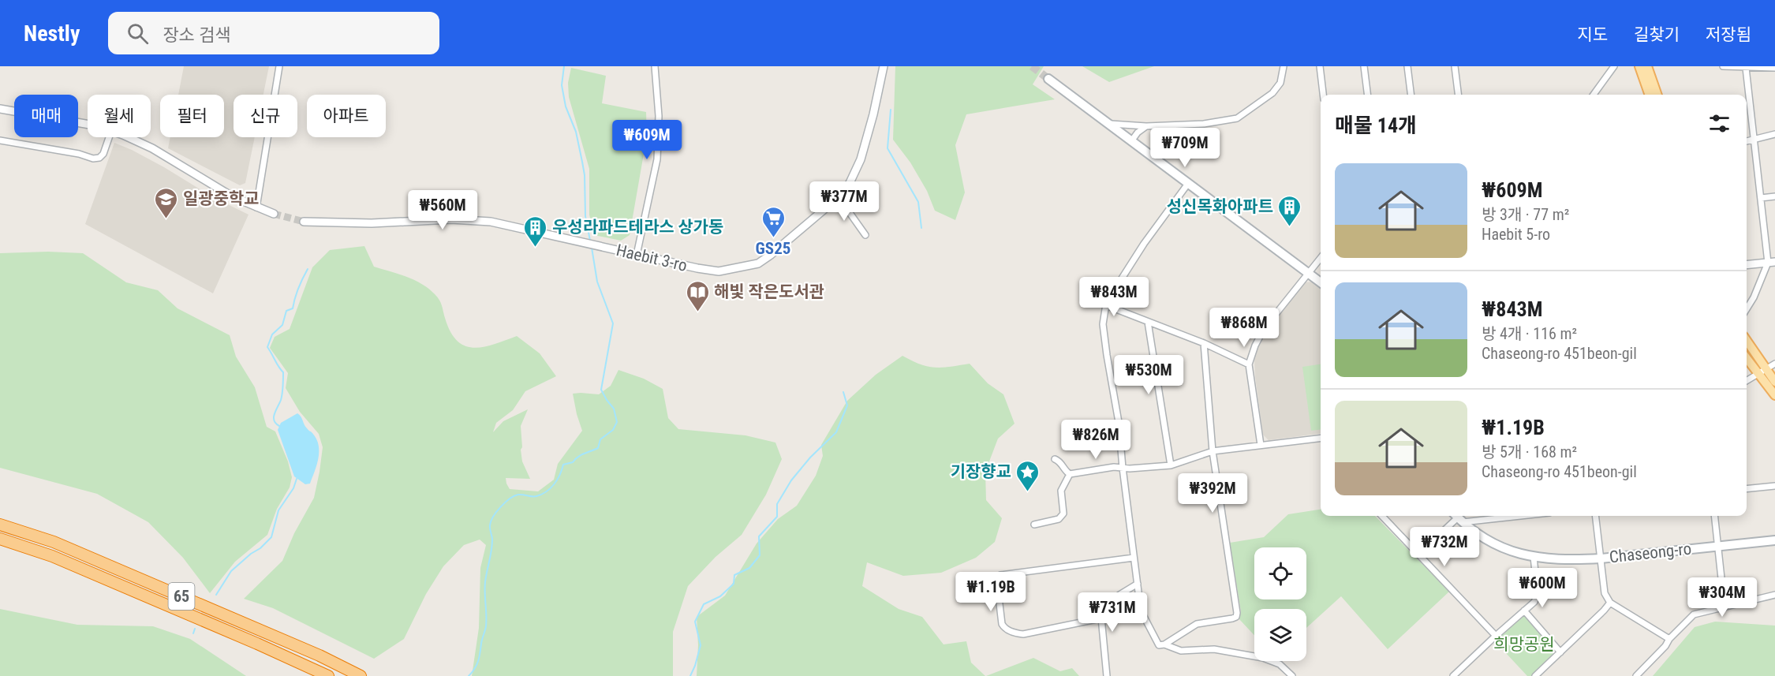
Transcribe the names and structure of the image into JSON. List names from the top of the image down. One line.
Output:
{"streets":{"highway":["65"],"main road":["Chaseong-ro"],"street":["Haebit 3-ro"]},"parks":["희망공원"],"places":{"school or university":["일광중학교"],"building":["성신목화아파트","우성라파드테라스 상가동"],"supermarket":["GS25"],"library":["해빛 작은도서관"],"place":["기장향교"]},"page":{"header":"Nestly","search":"장소 검색","nav":["지도","길찾기","저장됨"],"chip":["매매","월세","필터","신규","아파트"],"heading":"매물 14개","price":["₩609M","₩709M","₩377M","₩560M","₩843M","₩868M","₩530M","₩826M","₩392M","₩732M","₩600M","₩1.19B","₩304M","₩731M"],"list":[{"name":"₩609M","note":"방 3개 · 77 m² · Haebit 5-ro"},{"name":"₩843M","note":"방 4개 · 116 m² · Chaseong-ro 451beon-gil"},{"name":"₩1.19B","note":"방 5개 · 168 m² · Chaseong-ro 451beon-gil"}]}}
